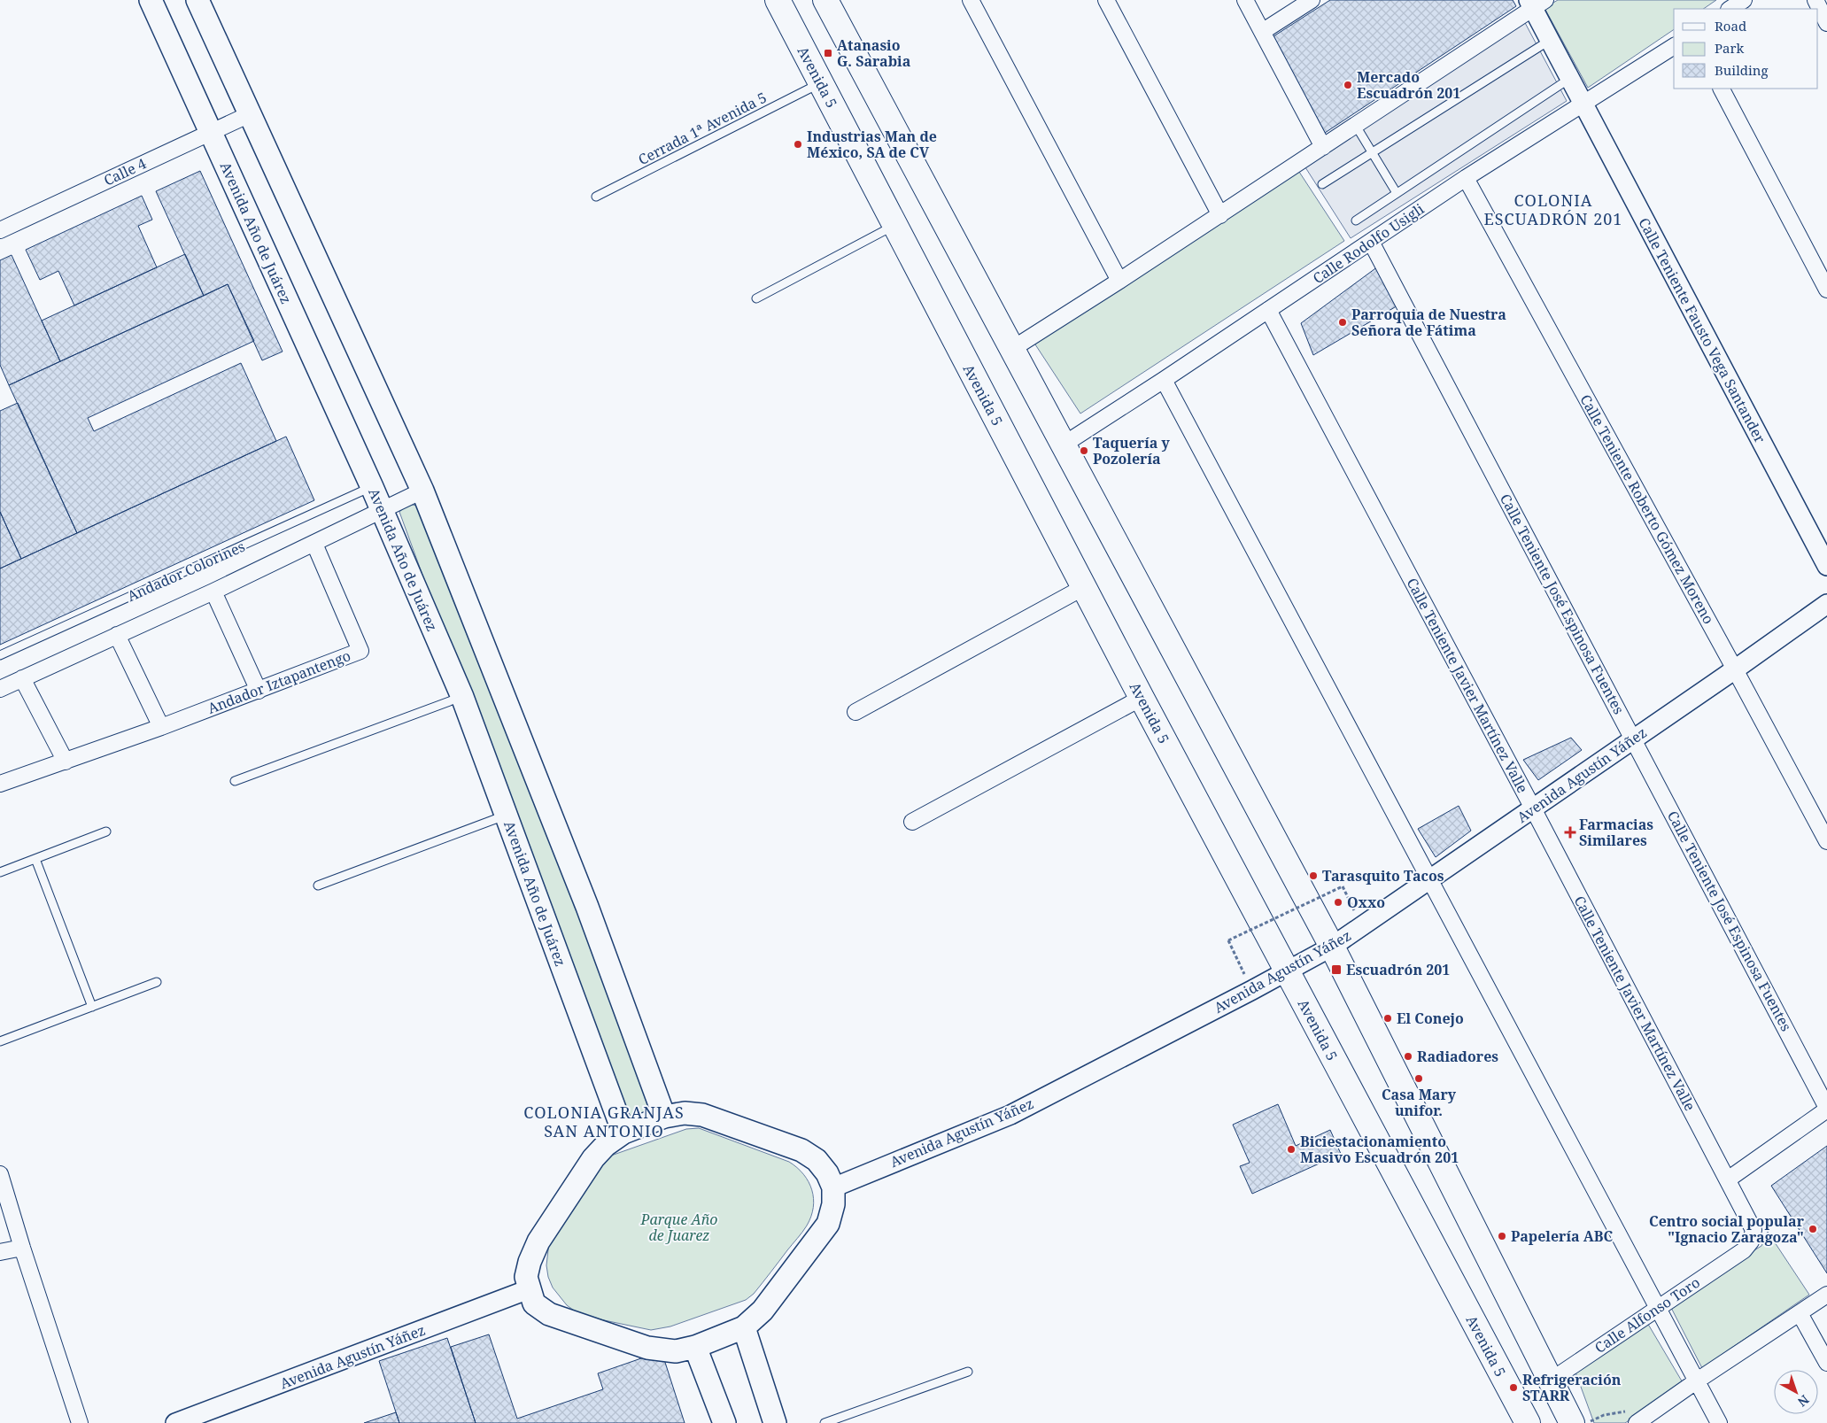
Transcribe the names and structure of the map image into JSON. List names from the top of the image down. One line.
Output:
{"streets":{"main road":["Avenida 5","Avenida Año de Juárez"],"street":["Calle 4","Calle Rodolfo Usigli","Calle Teniente Fausto Vega Santander","Calle Teniente Roberto Gómez Moreno","Andador Colorines","Calle Teniente José Espinosa Fuentes","Andador Iztapantengo","Calle Teniente Javier Martínez Valle","Avenida Agustín Yáñez","Calle Alfonso Toro"],"lane":["Cerrada 1ª Avenida 5"]},"crossings":[["Avenida 5","Cerrada 1ª Avenida 5"],["Avenida 5","Avenida Agustín Yáñez"],["Calle 4","Avenida Año de Juárez"],["Avenida Año de Juárez","Andador Colorines"],["Calle Rodolfo Usigli","Calle Teniente Fausto Vega Santander"],["Calle Rodolfo Usigli","Calle Teniente Roberto Gómez Moreno"],["Calle Rodolfo Usigli","Calle Teniente José Espinosa Fuentes"],["Calle Rodolfo Usigli","Calle Teniente Javier Martínez Valle"],["Calle Teniente Roberto Gómez Moreno","Avenida Agustín Yáñez"],["Andador Colorines","Andador Iztapantengo"],["Calle Teniente José Espinosa Fuentes","Avenida Agustín Yáñez"],["Calle Teniente Javier Martínez Valle","Avenida Agustín Yáñez"],["Calle Teniente Javier Martínez Valle","Calle Alfonso Toro"]],"districts":["COLONIA ESCUADRÓN 201","COLONIA GRANJAS SAN ANTONIO"],"parks":["Parque Año de Juarez"],"places":{"transit":["Atanasio G. Sarabia","Escuadrón 201"],"other":["Mercado Escuadrón 201","Industrias Man de México, SA de CV","Parroquia de Nuestra Señora de Fátima","Taquería y Pozolería","Tarasquito Tacos","Oxxo","El Conejo","Radiadores","Casa Mary unifor.","Biciestacionamiento Masivo Escuadrón 201","Centro social popular \"Ignacio Zaragoza\"","Papelería ABC","Refrigeración STARR"],"health":["Farmacias Similares"]},"legend":["Road","Park","Building"],"north":"bottom right"}
